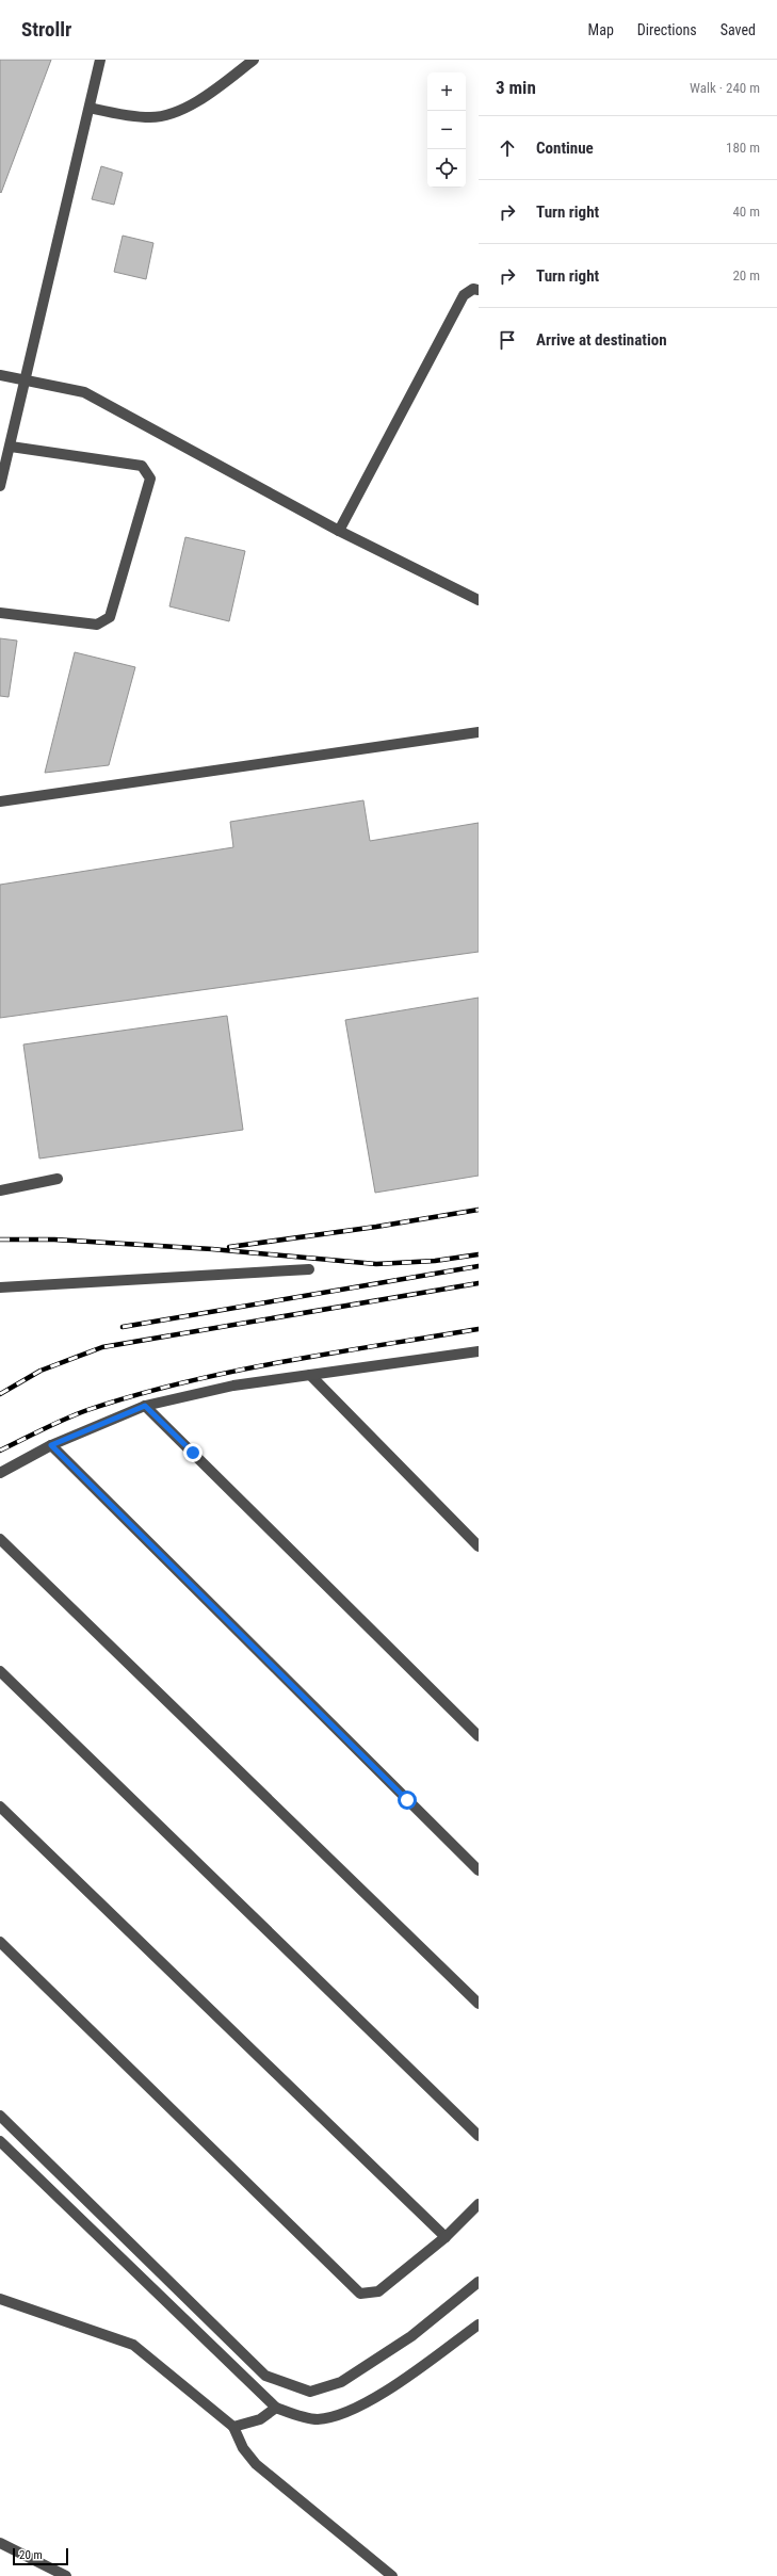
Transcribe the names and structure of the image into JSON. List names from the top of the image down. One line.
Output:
{"scale_bar":"20 m","page":{"header":"Strollr","nav":["Map","Directions","Saved"],"heading":["3 min","Walk · 240 m"],"map_buttons":["+","−"],"list":[["Continue","180 m"],["Turn right","40 m"],["Turn right","20 m"],"Arrive at destination"],"scale":"20 m"}}
